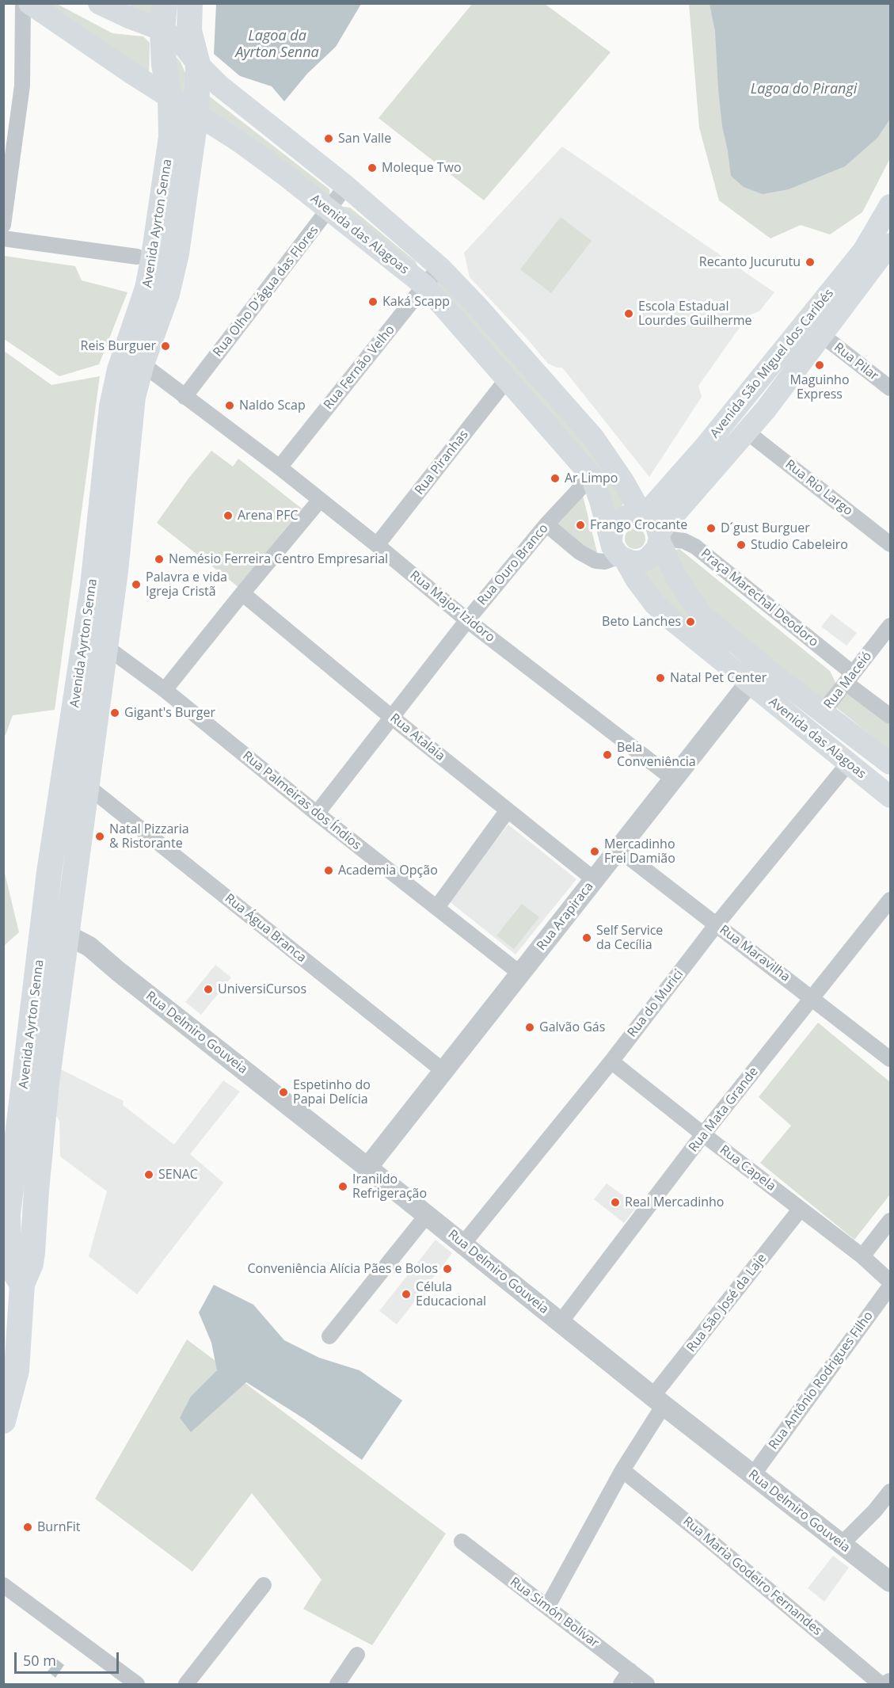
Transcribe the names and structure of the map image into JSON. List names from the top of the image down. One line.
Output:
{"streets":{"main road":["Avenida Ayrton Senna","Avenida das Alagoas","Avenida São Miguel dos Caribés"],"street":["Rua Olho D'água das Flores","Rua Pilar","Rua Fernão Velho","Rua Piranhas","Rua Rio Largo","Rua Ouro Branco","Praça Marechal Deodoro","Rua Major Izidoro","Rua Maceió","Rua Atalaia","Rua Palmeiras dos Índios","Rua Arapiraca","Rua Água Branca","Rua Maravilha","Rua do Murici","Rua Delmiro Gouveia","Rua Mata Grande","Rua Capela","Rua São José da Laje","Rua Antônio Rodrigues Filho","Rua Maria Godeiro Fernandes","Rua Simón Bolívar"]},"crossings":[["Avenida Ayrton Senna","Avenida das Alagoas"],["Avenida Ayrton Senna","Rua Major Izidoro"],["Avenida Ayrton Senna","Rua Palmeiras dos Índios"],["Avenida Ayrton Senna","Rua Água Branca"],["Avenida Ayrton Senna","Rua Delmiro Gouveia"],["Avenida das Alagoas","Rua Olho D'água das Flores"],["Avenida das Alagoas","Avenida São Miguel dos Caribés"],["Avenida das Alagoas","Rua Fernão Velho"],["Avenida das Alagoas","Rua Piranhas"],["Avenida das Alagoas","Rua Ouro Branco"],["Avenida das Alagoas","Praça Marechal Deodoro"],["Avenida das Alagoas","Rua Maceió"],["Avenida das Alagoas","Rua Arapiraca"],["Avenida das Alagoas","Rua do Murici"],["Rua Olho D'água das Flores","Rua Major Izidoro"],["Rua Pilar","Avenida São Miguel dos Caribés"],["Avenida São Miguel dos Caribés","Rua Rio Largo"],["Avenida São Miguel dos Caribés","Praça Marechal Deodoro"],["Rua Fernão Velho","Rua Major Izidoro"],["Rua Piranhas","Rua Major Izidoro"],["Rua Ouro Branco","Rua Major Izidoro"],["Rua Ouro Branco","Rua Atalaia"],["Rua Ouro Branco","Rua Palmeiras dos Índios"],["Praça Marechal Deodoro","Rua Maceió"],["Rua Major Izidoro","Rua Arapiraca"],["Rua Atalaia","Rua Arapiraca"],["Rua Palmeiras dos Índios","Rua Arapiraca"],["Rua Arapiraca","Rua Água Branca"],["Rua Arapiraca","Rua Maravilha"],["Rua Arapiraca","Rua Delmiro Gouveia"],["Rua Maravilha","Rua do Murici"],["Rua Maravilha","Rua Mata Grande"],["Rua do Murici","Rua Delmiro Gouveia"],["Rua do Murici","Rua Capela"],["Rua Delmiro Gouveia","Rua Mata Grande"],["Rua Delmiro Gouveia","Rua São José da Laje"],["Rua Delmiro Gouveia","Rua Antônio Rodrigues Filho"],["Rua Mata Grande","Rua Capela"],["Rua Capela","Rua São José da Laje"],["Rua São José da Laje","Rua Maria Godeiro Fernandes"],["Rua São José da Laje","Rua Simón Bolívar"]],"water":["Lagoa da Ayrton Senna","Lagoa do Pirangi"],"places":["San Valle","Moleque Two","Recanto Jucurutu","Kaká Scapp","Escola Estadual Lourdes Guilherme","Reis Burguer","Maguinho Express","Naldo Scap","Ar Limpo","Arena PFC","Frango Crocante","D´gust Burguer","Studio Cabeleiro","Nemésio Ferreira Centro Empresarial","Palavra e vida Igreja Cristã","Beto Lanches","Natal Pet Center","Gigant's Burger","Bela Conveniência","Natal Pizzaria & Ristorante","Mercadinho Frei Damião","Academia Opção","Self Service da Cecília","UniversiCursos","Galvão Gás","Espetinho do Papai Delícia","SENAC","Iranildo Refrigeração","Real Mercadinho","Conveniência Alícia Pães e Bolos","Célula Educacional","BurnFit"],"scale_bar":"50 m"}
